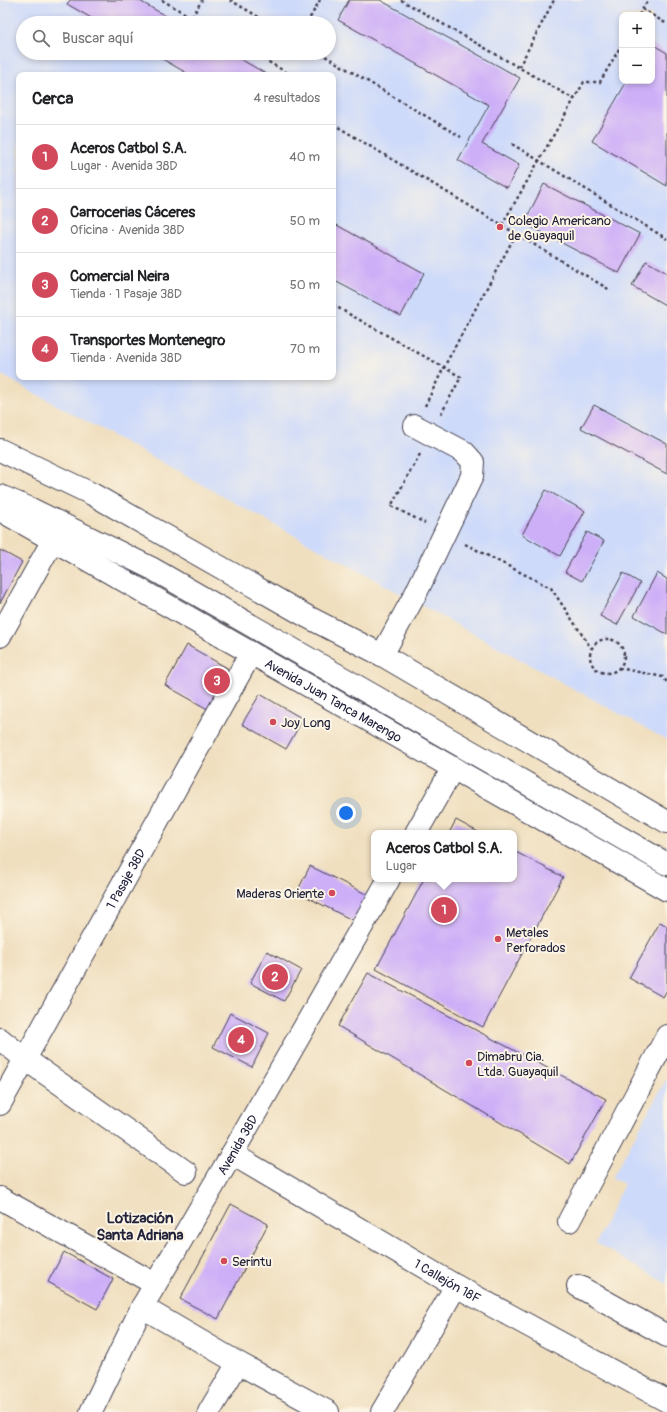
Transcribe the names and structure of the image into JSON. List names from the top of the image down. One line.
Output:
{"streets":{"street":["Avenida Juan Tanca Marengo","1 Pasaje 38D","Avenida 38D","1 Callejón 18F"]},"crossings":[["Avenida Juan Tanca Marengo","1 Pasaje 38D"],["Avenida 38D","1 Callejón 18F"]],"districts":["Lotización Santa Adriana"],"places":["Colegio Americano de Guayaquil","Joy Long","Maderas Oriente","Metales Perforados","Dimabru Cia. Ltda. Guayaquil","Serintu"],"page":{"map_buttons":["+","−"],"search":"Buscar aquí","heading":["Cerca","4 resultados"],"list":[{"mark":"1","name":"Aceros Catbol S.A.","note":"Lugar · Avenida 38D","value":"40 m"},{"mark":"2","name":"Carrocerias Cáceres","note":"Oficina · Avenida 38D","value":"50 m"},{"mark":"3","name":"Comercial Neira","note":"Tienda · 1 Pasaje 38D","value":"50 m"},{"mark":"4","name":"Transportes Montenegro","note":"Tienda · Avenida 38D","value":"70 m"}],"pins":["3","1","2","4"],"popup":["Aceros Catbol S.A.","Lugar"]}}
